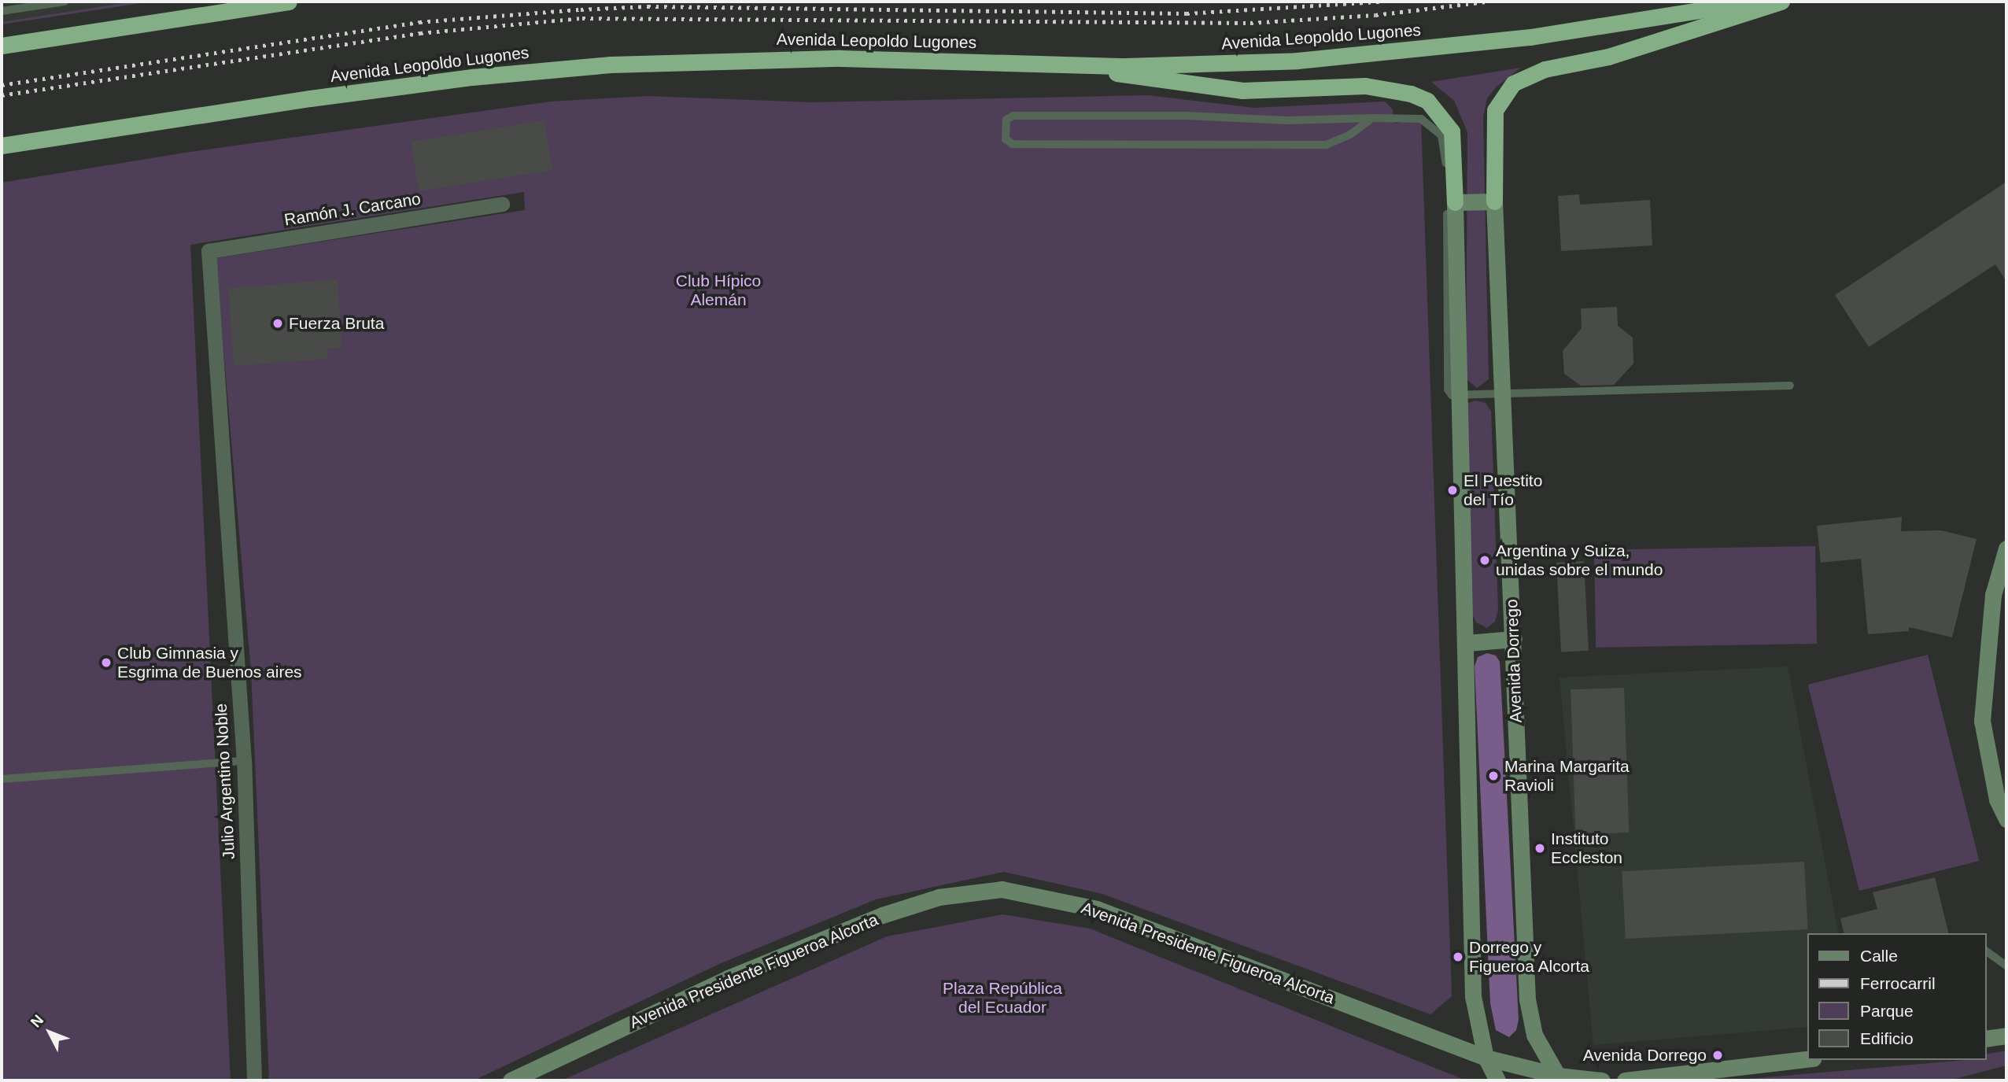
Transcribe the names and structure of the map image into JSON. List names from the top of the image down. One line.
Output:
{"streets":{"highway":["Avenida Leopoldo Lugones"],"main road":["Avenida Dorrego","Avenida Presidente Figueroa Alcorta"],"street":["Ramón J. Carcano","Julio Argentino Noble"]},"crossings":[["Ramón J. Carcano","Julio Argentino Noble"],["Avenida Dorrego","Avenida Presidente Figueroa Alcorta"]],"parks":["Club Hípico Alemán","Plaza República del Ecuador"],"places":["Fuerza Bruta","El Puestito del Tío","Argentina y Suiza, unidas sobre el mundo","Club Gimnasia y Esgrima de Buenos aires","Marina Margarita Ravioli","Instituto Eccleston","Dorrego y Figueroa Alcorta","Avenida Dorrego"],"legend":["Calle","Ferrocarril","Parque","Edificio"],"north":"top left"}
